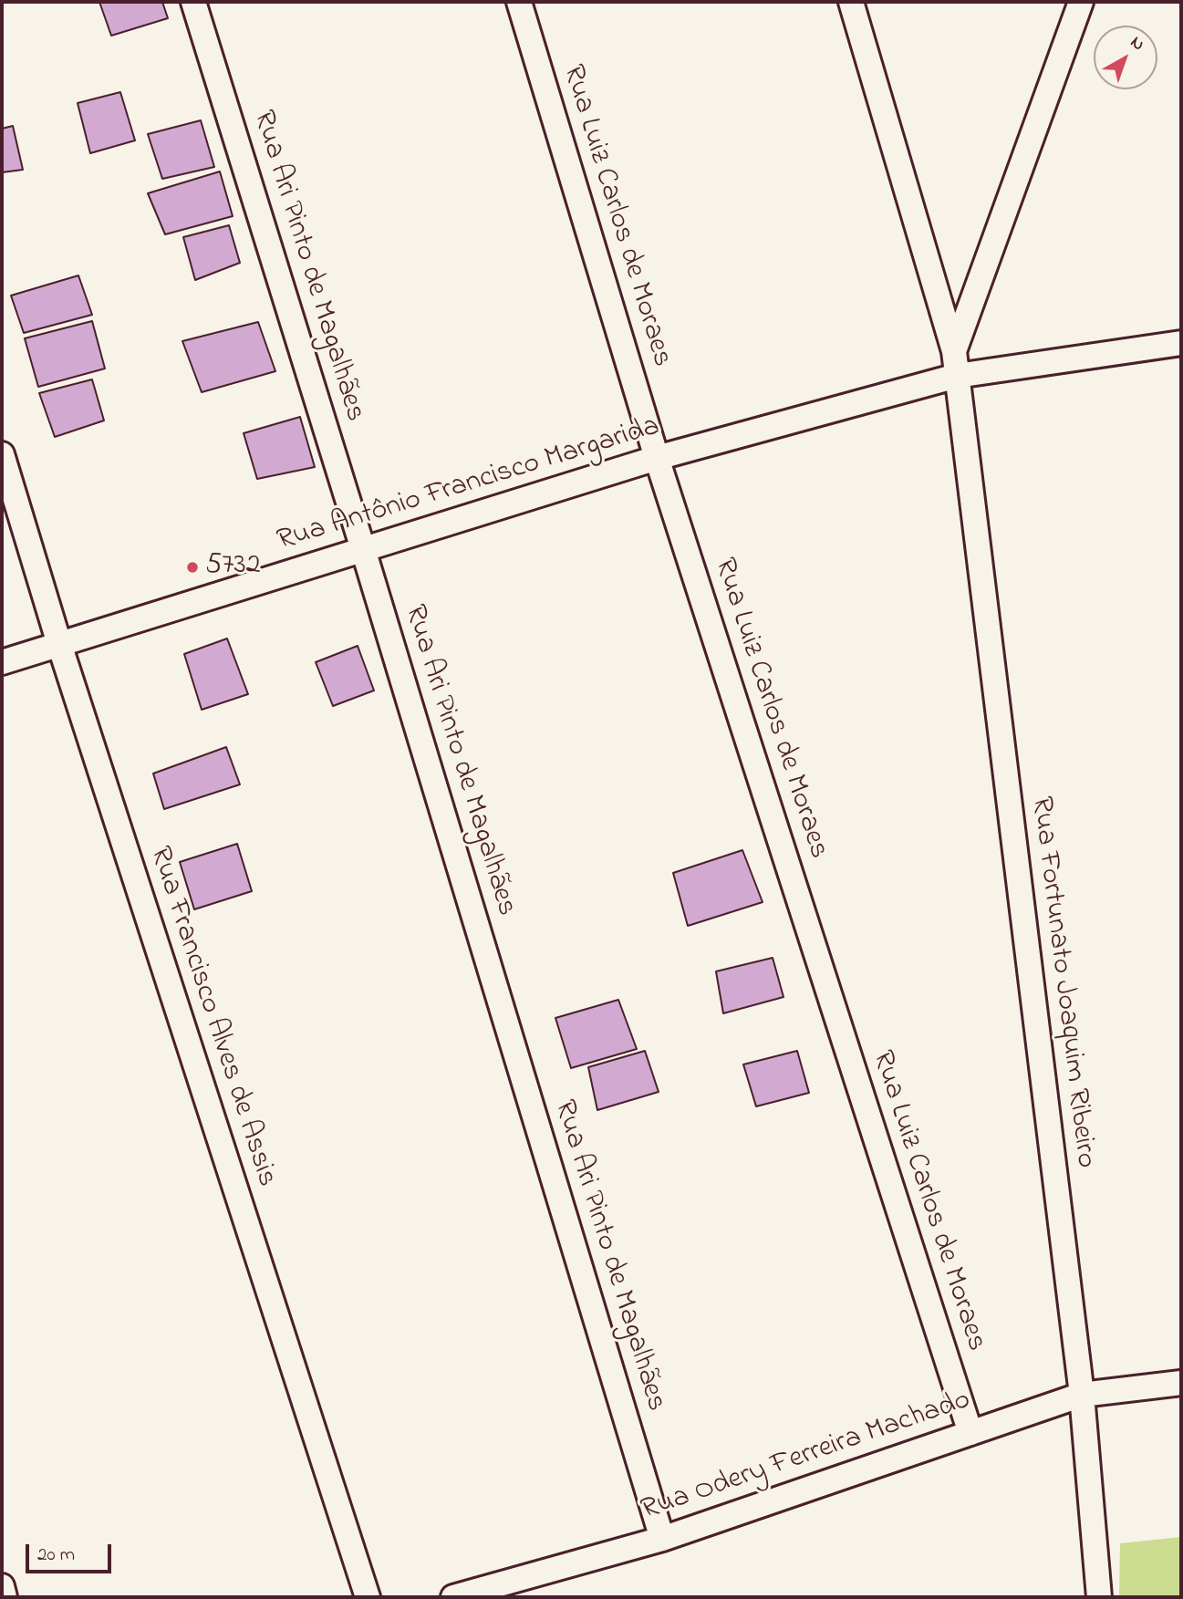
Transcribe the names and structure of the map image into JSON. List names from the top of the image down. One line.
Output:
{"streets":{"street":["Rua Luiz Carlos de Moraes","Rua Ari Pinto de Magalhães","Rua Antônio Francisco Margarida","Rua Fortunato Joaquim Ribeiro","Rua Francisco Alves de Assis","Rua Odery Ferreira Machado"]},"crossings":[["Rua Luiz Carlos de Moraes","Rua Antônio Francisco Margarida"],["Rua Luiz Carlos de Moraes","Rua Odery Ferreira Machado"],["Rua Ari Pinto de Magalhães","Rua Antônio Francisco Margarida"],["Rua Ari Pinto de Magalhães","Rua Odery Ferreira Machado"],["Rua Antônio Francisco Margarida","Rua Fortunato Joaquim Ribeiro"],["Rua Antônio Francisco Margarida","Rua Francisco Alves de Assis"],["Rua Fortunato Joaquim Ribeiro","Rua Odery Ferreira Machado"]],"places":["5732"],"scale_bar":"20 m","north":"top right"}
